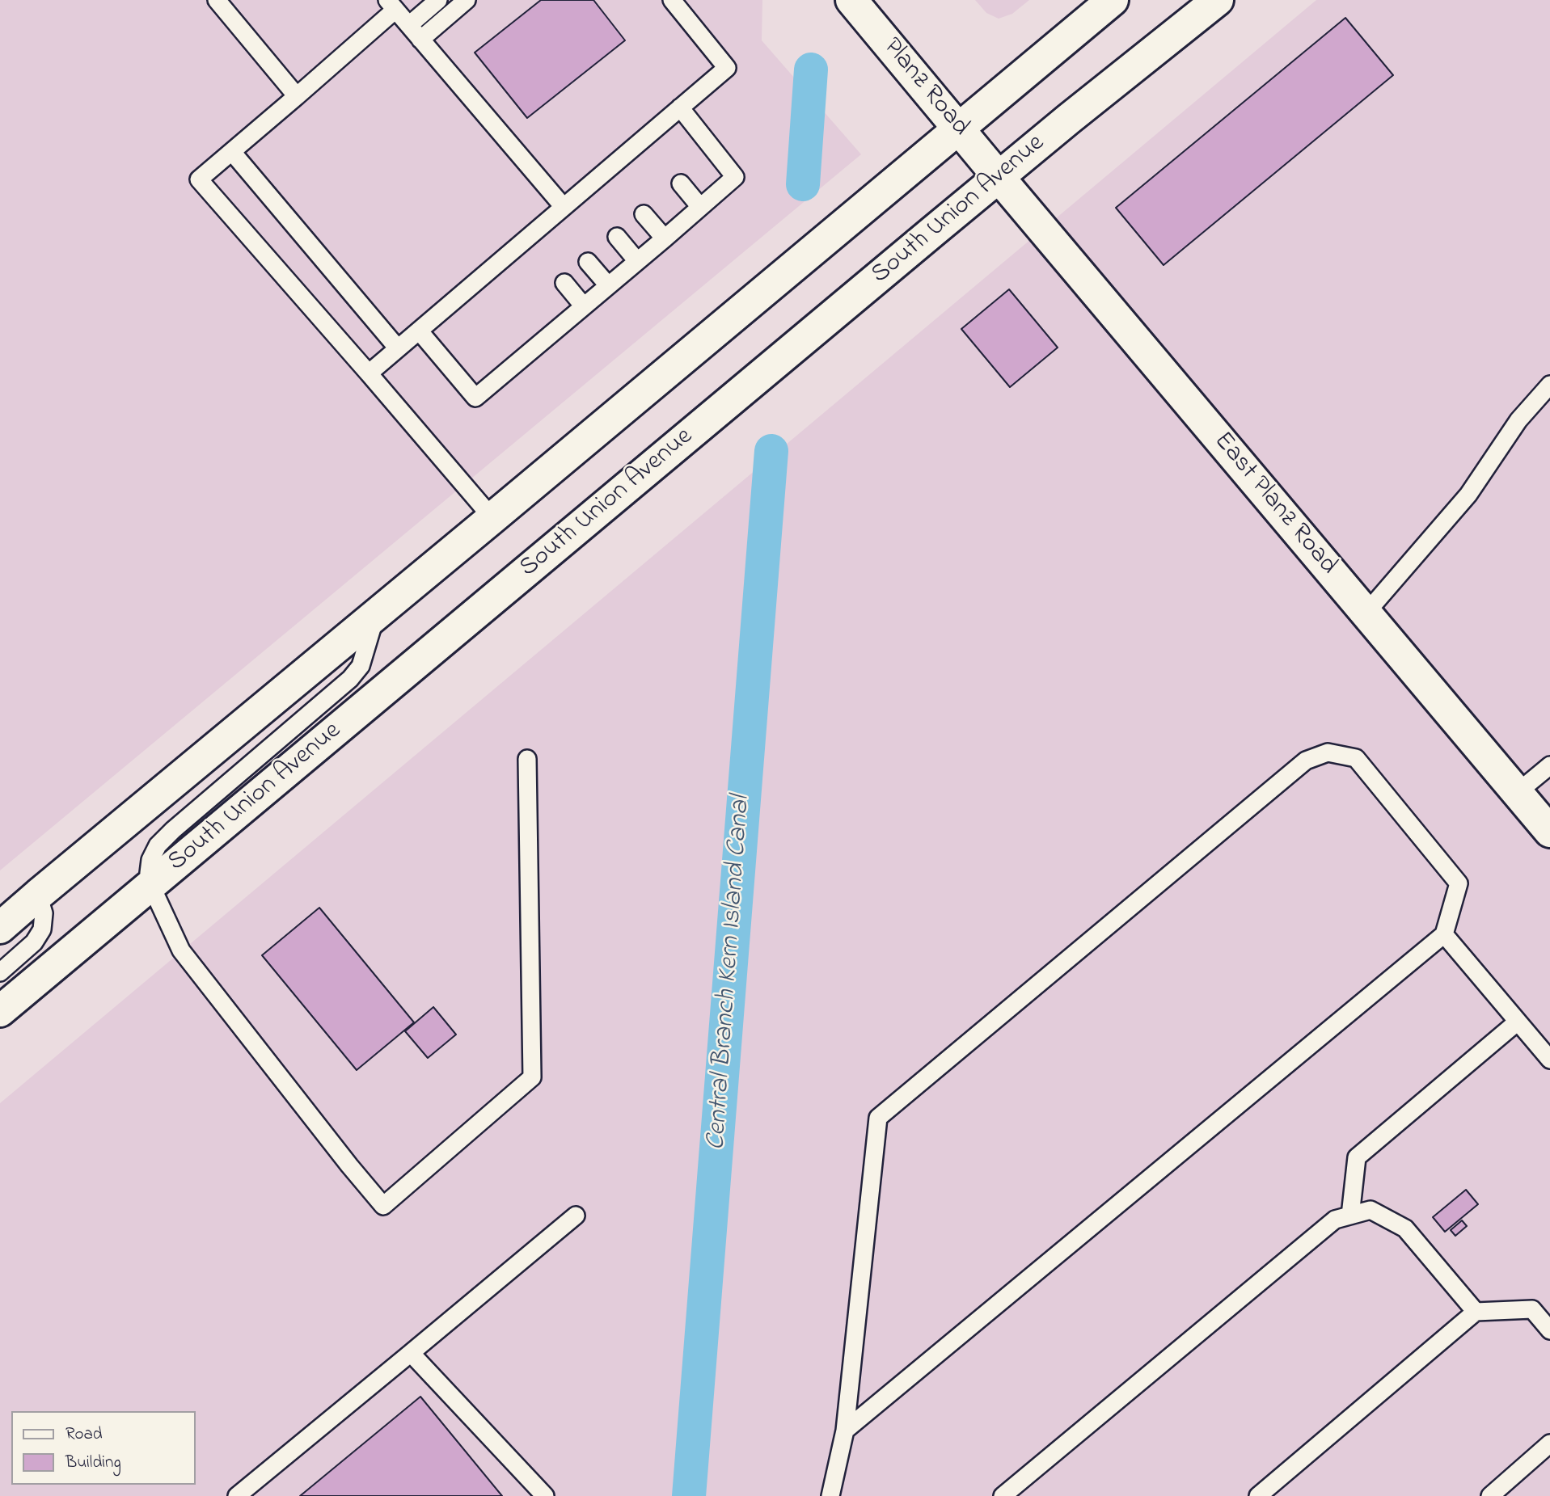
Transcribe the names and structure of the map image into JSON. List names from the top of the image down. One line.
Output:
{"streets":{"main road":["Planz Road","South Union Avenue","East Planz Road"]},"crossings":[["Planz Road","South Union Avenue"],["Planz Road","East Planz Road"],["South Union Avenue","East Planz Road"]],"water":["Central Branch Kern Island Canal"],"legend":["Road","Building"]}
